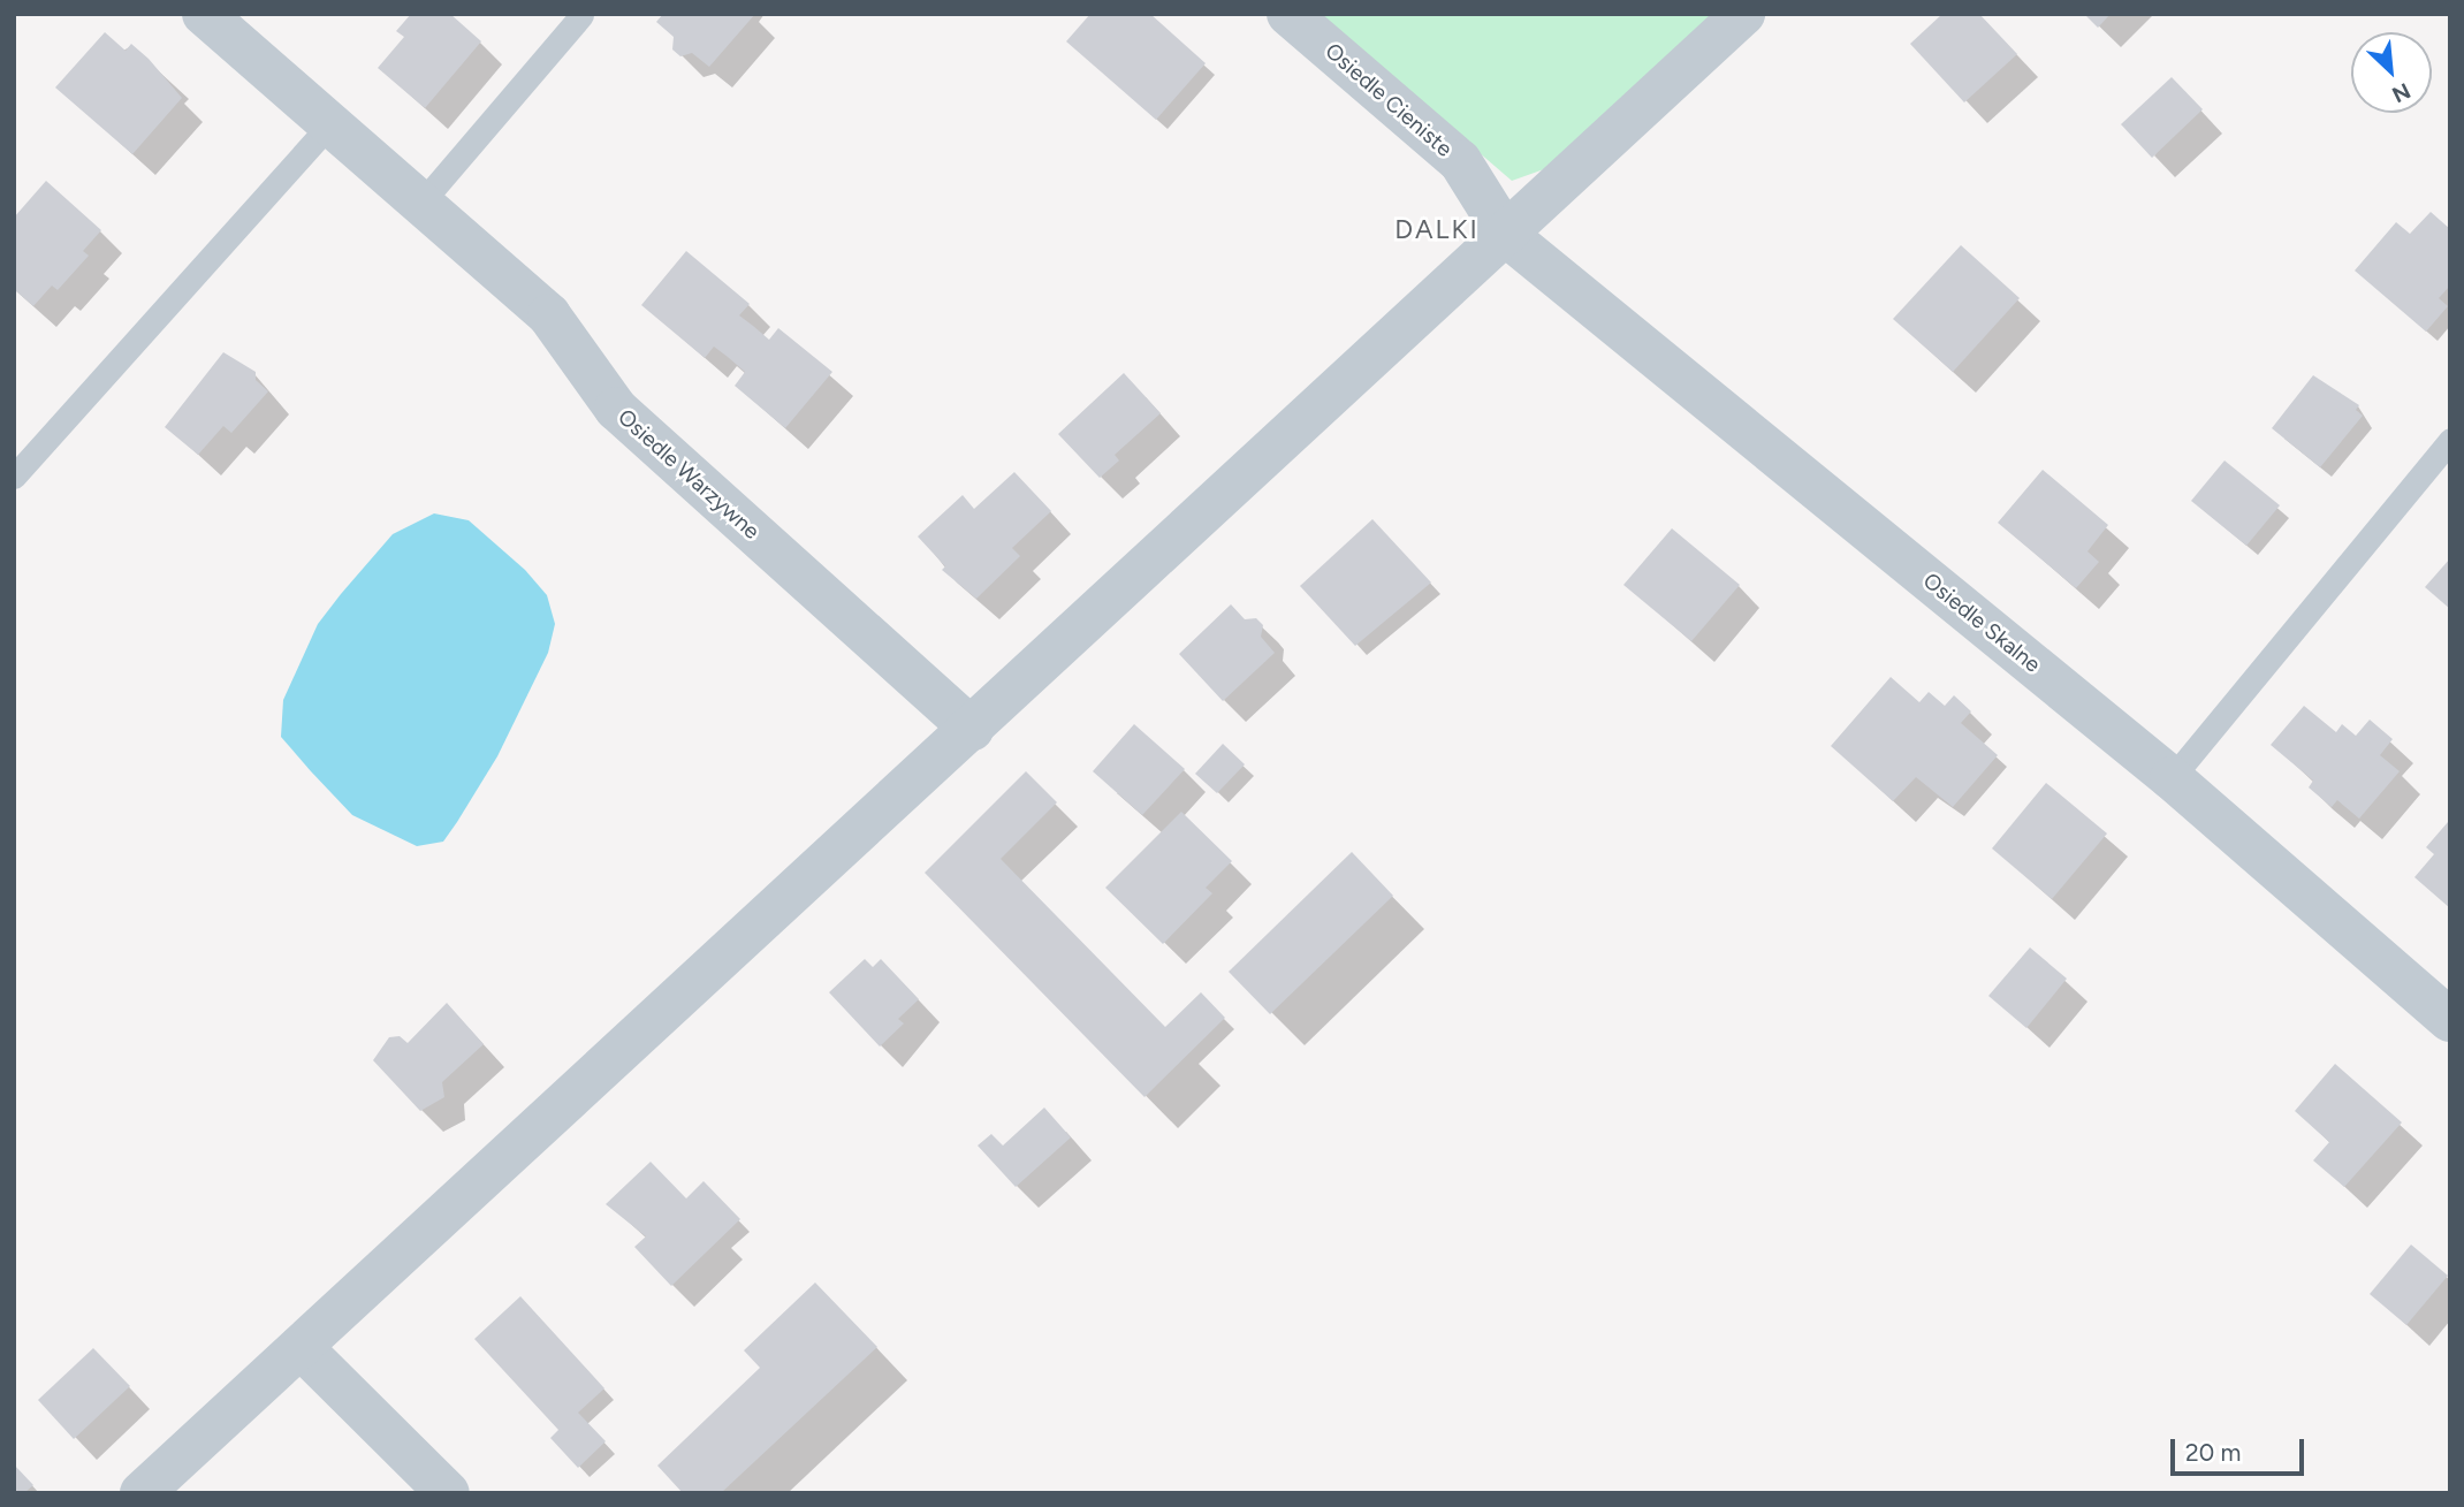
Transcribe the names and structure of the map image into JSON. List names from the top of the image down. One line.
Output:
{"streets":{"street":["Osiedle Cieniste","Osiedle Warzywne","Osiedle Skalne"]},"crossings":[["Osiedle Cieniste","Osiedle Skalne"]],"districts":["DALKI"],"scale_bar":"20 m","north":"bottom right"}
